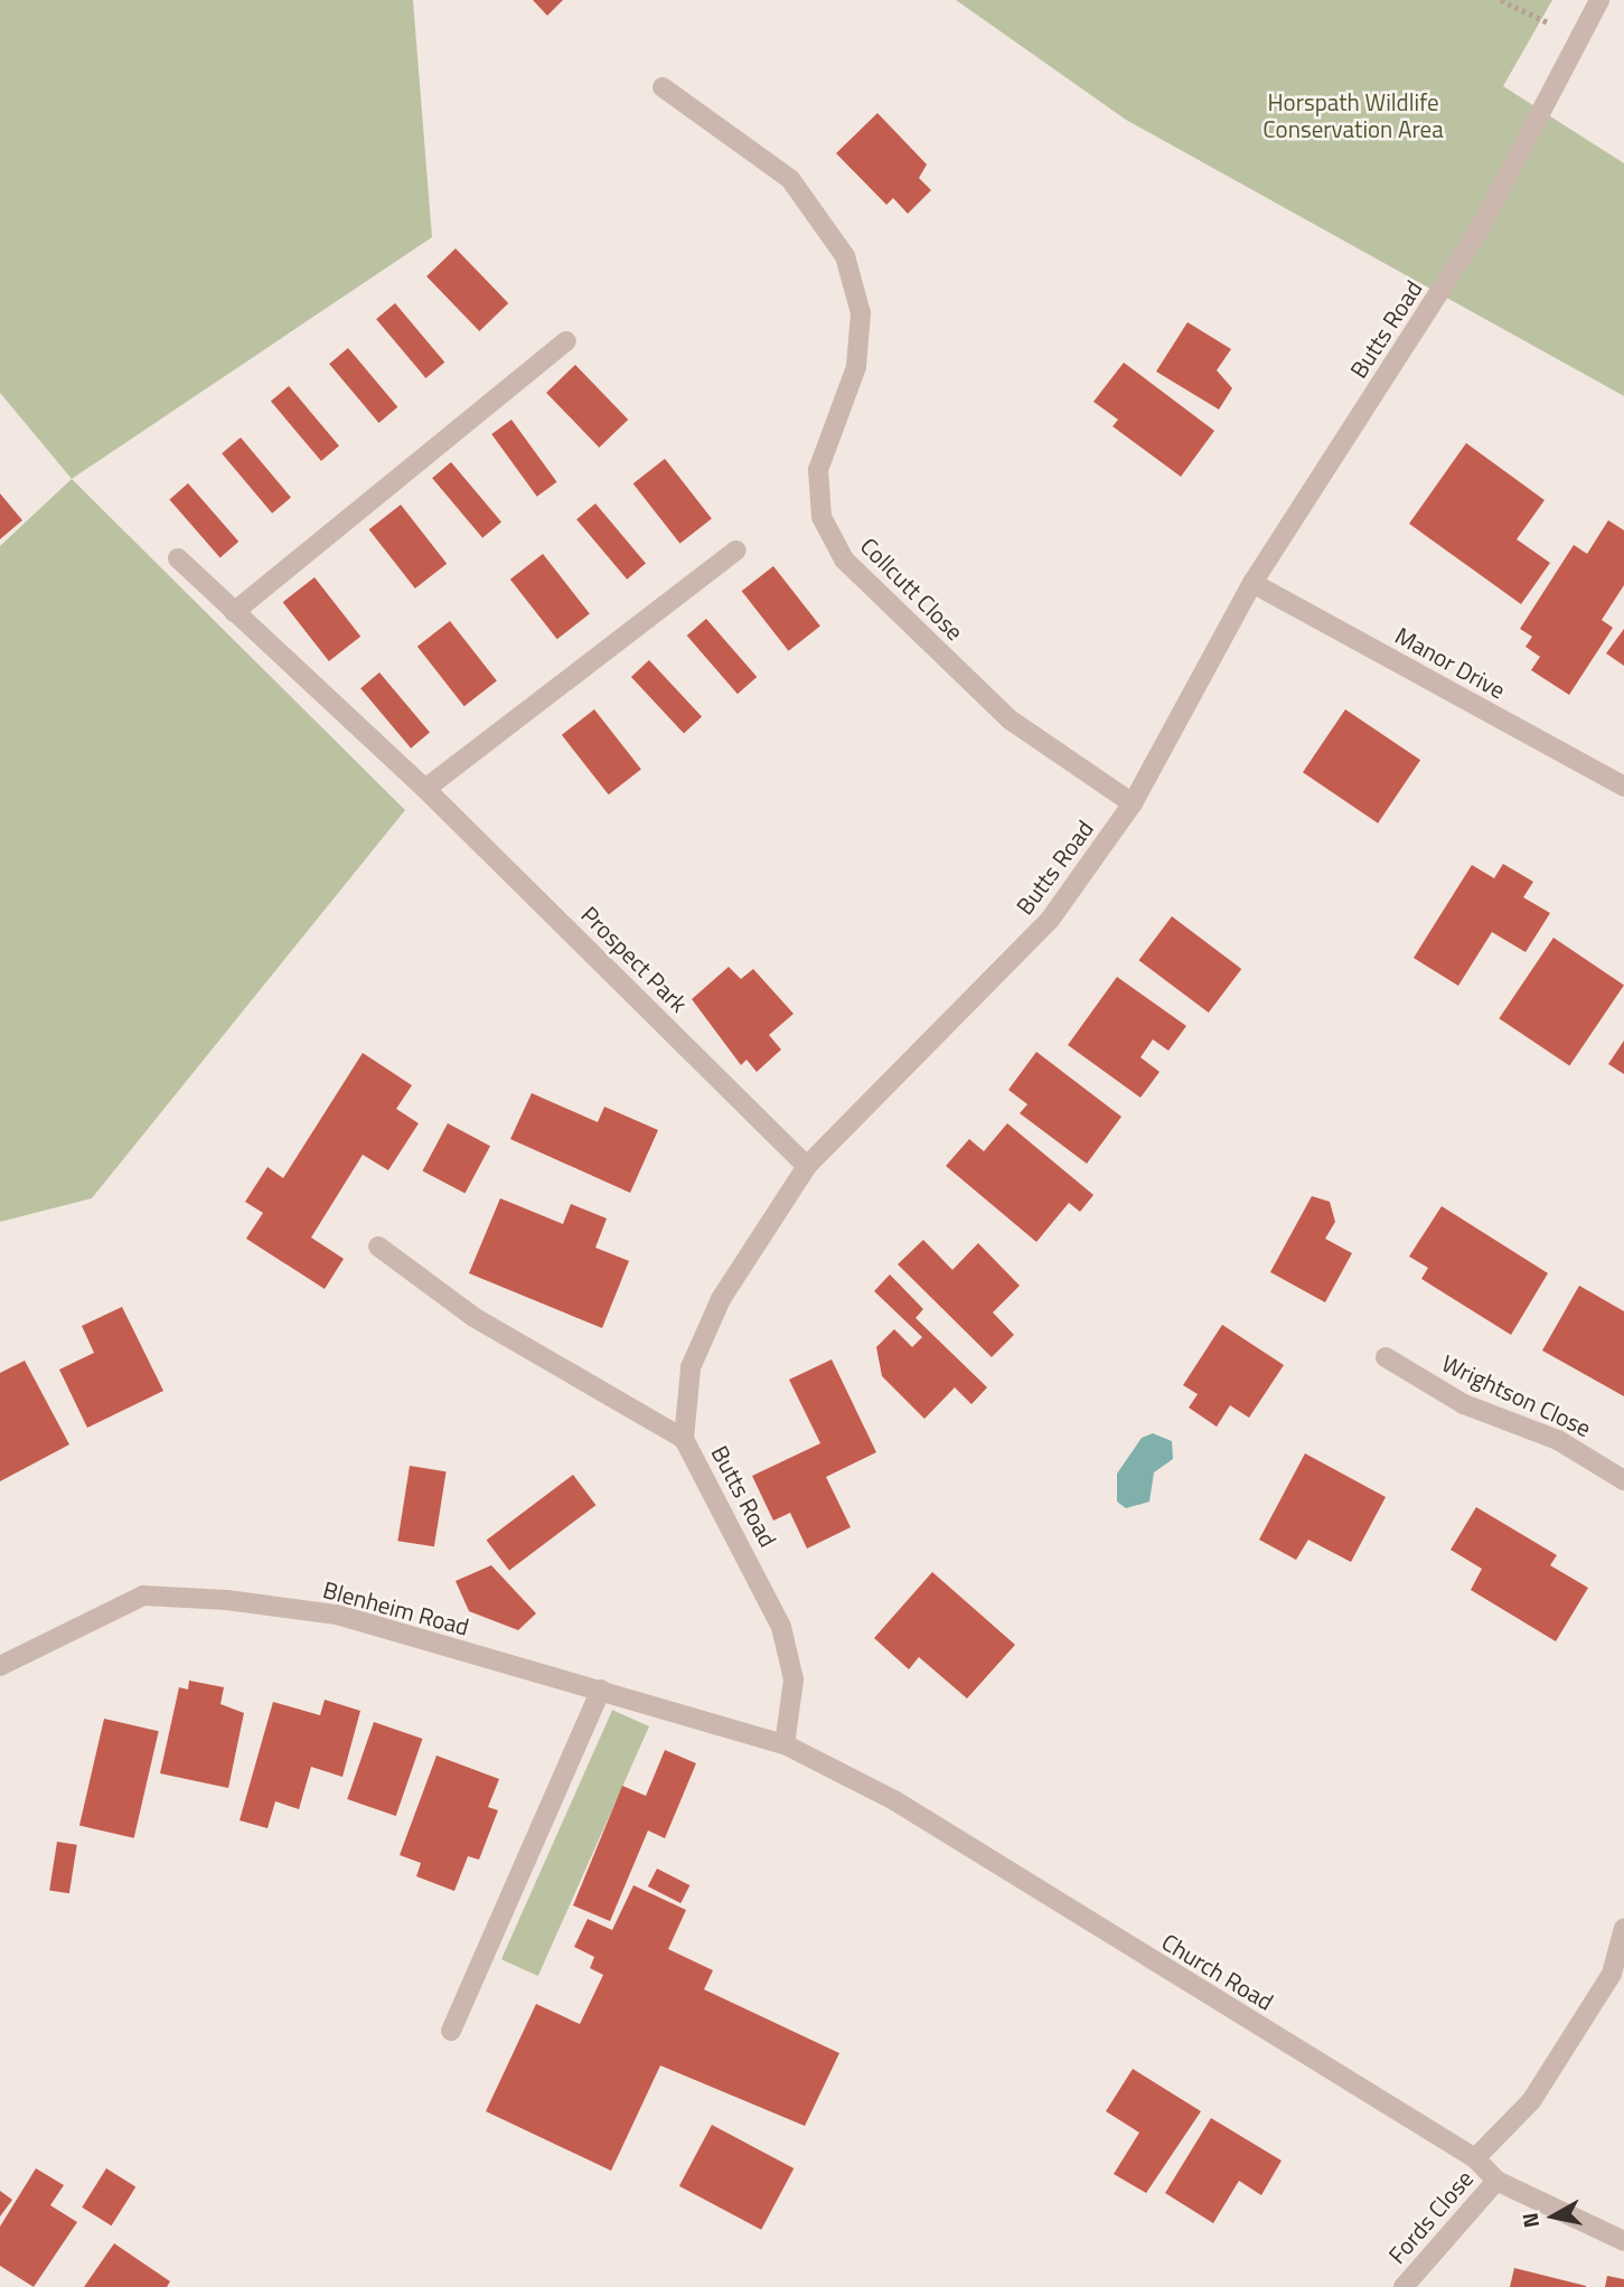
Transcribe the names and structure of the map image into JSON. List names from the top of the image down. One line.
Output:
{"streets":{"street":["Butts Road","Collcutt Close","Manor Drive","Prospect Park","Wrightson Close","Blenheim Road","Church Road","Fords Close"]},"crossings":[["Butts Road","Collcutt Close"],["Butts Road","Manor Drive"],["Butts Road","Prospect Park"],["Butts Road","Blenheim Road"],["Butts Road","Church Road"],["Blenheim Road","Church Road"],["Church Road","Fords Close"]],"parks":["Horspath Wildlife Conservation Area"],"north":"left"}
